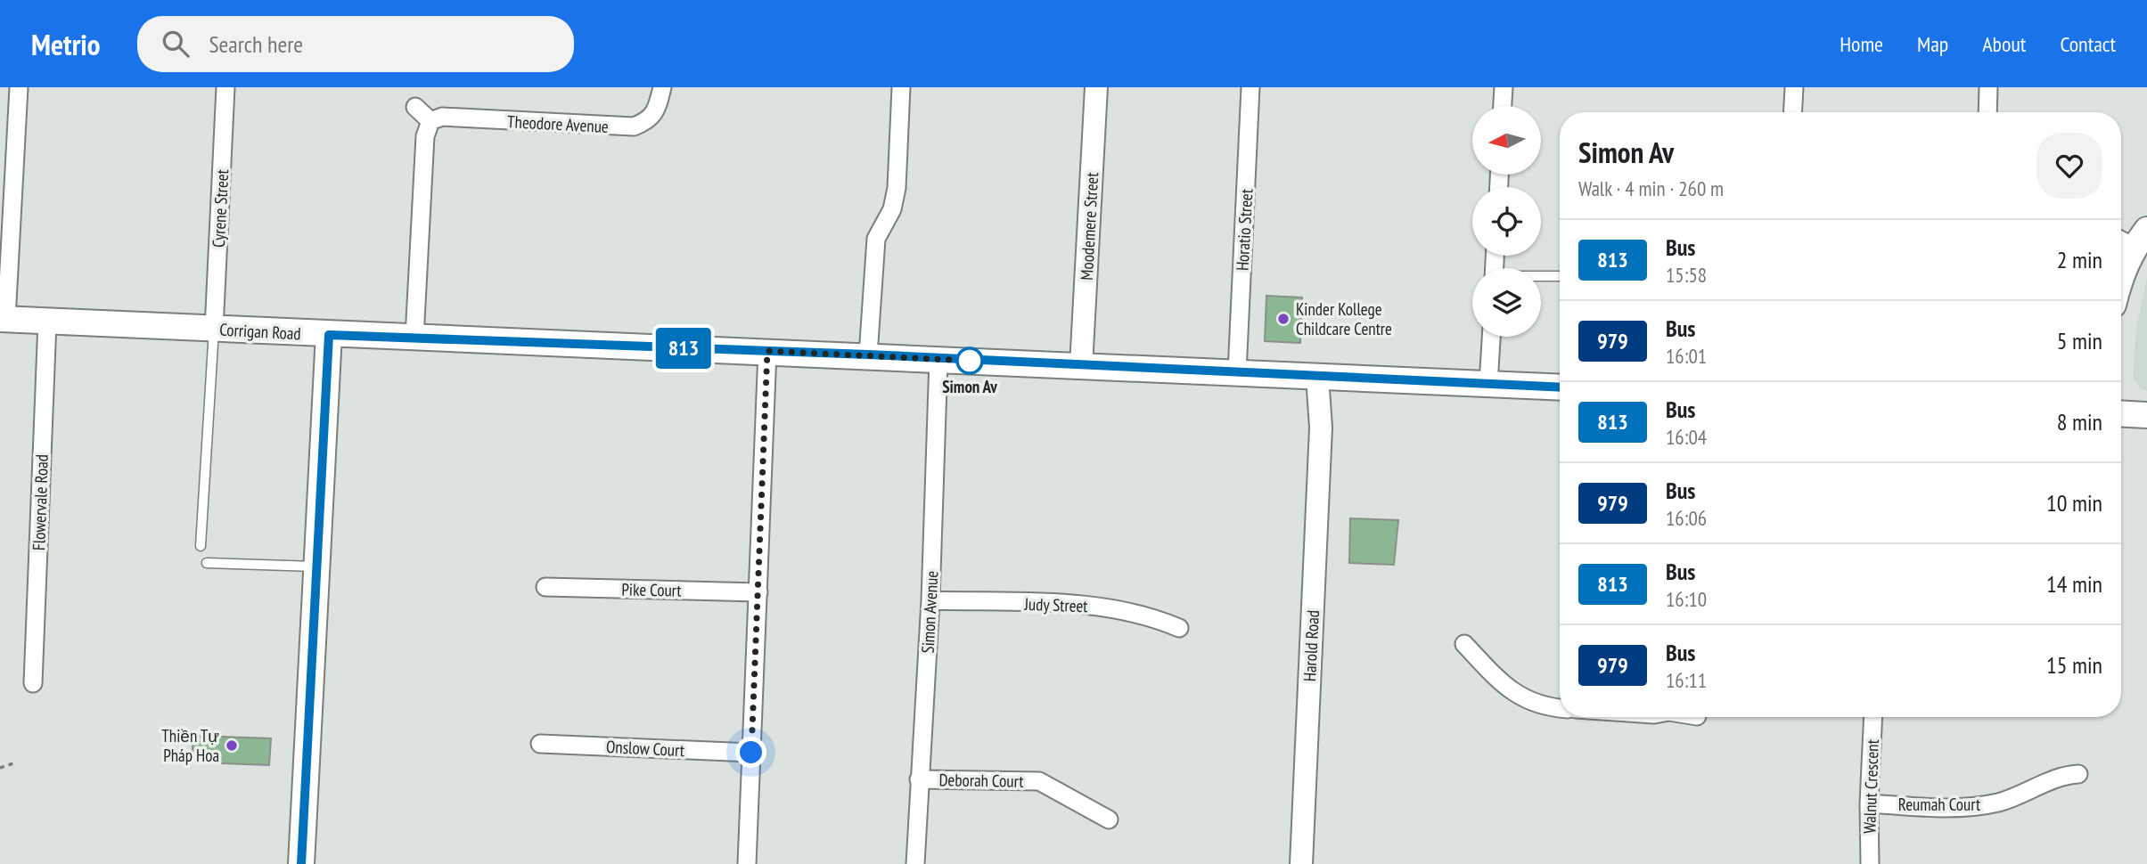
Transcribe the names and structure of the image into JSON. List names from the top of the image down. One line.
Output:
{"streets":{"main road":["Corrigan Road"],"street":["Theodore Avenue","Cyrene Street","Moodemere Street","Horatio Street","Flowervale Road","Pike Court","Judy Street","Simon Avenue","Harold Road","Onslow Court","Deborah Court","Walnut Crescent","Reumah Court"]},"crossings":[["Cyrene Street","Corrigan Road"],["Moodemere Street","Corrigan Road"],["Horatio Street","Corrigan Road"],["Corrigan Road","Flowervale Road"],["Corrigan Road","Simon Avenue"],["Corrigan Road","Harold Road"],["Judy Street","Simon Avenue"],["Simon Avenue","Deborah Court"],["Walnut Crescent","Reumah Court"]],"places":["Kinder Kollege Childcare Centre","Simon Av","Thiền Tự Pháp Hoa"],"lines":["bus line 813"],"north":"left","page":{"header":"Metrio","search":"Search here","nav":["Home","Map","About","Contact"],"on_map":"813","heading":["Simon Av","Walk · 4 min · 260 m"],"list":[{"mark":"813","name":"Bus","note":"15:58","value":"2 min"},{"mark":"979","name":"Bus","note":"16:01","value":"5 min"},{"mark":"813","name":"Bus","note":"16:04","value":"8 min"},{"mark":"979","name":"Bus","note":"16:06","value":"10 min"},{"mark":"813","name":"Bus","note":"16:10","value":"14 min"},{"mark":"979","name":"Bus","note":"16:11","value":"15 min"}]}}
